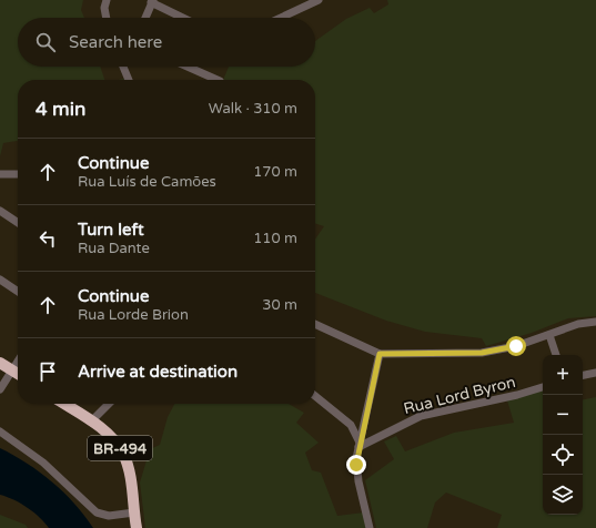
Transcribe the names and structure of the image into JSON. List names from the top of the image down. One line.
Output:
{"streets":{"highway":["BR-494"],"street":["Rua Lord Byron"]},"page":{"search":"Search here","heading":["4 min","Walk · 310 m"],"list":[["Continue","Rua Luís de Camões","170 m"],["Turn left","Rua Dante","110 m"],["Continue","Rua Lorde Brion","30 m"],"Arrive at destination"],"map_buttons":["+","−"]}}
